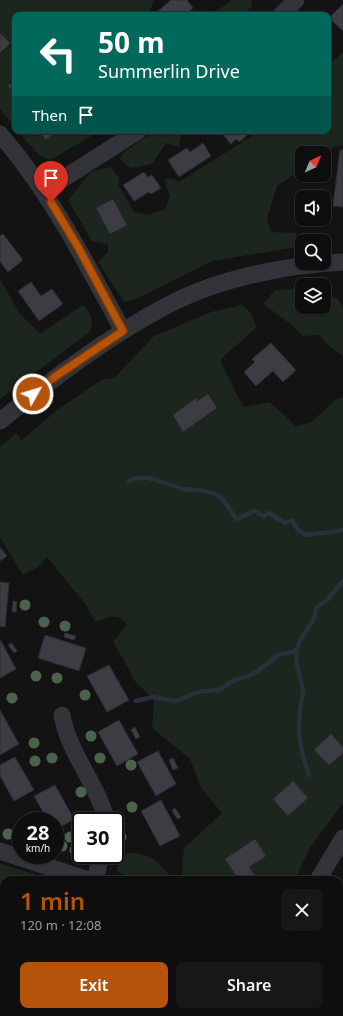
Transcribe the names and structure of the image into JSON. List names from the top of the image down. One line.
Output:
{"north":"top right","page":{"turn":["50 m","Summerlin Drive"],"then":"Then","speed":"28 km/h","limit":"30","heading":["1 min","120 m · 12:08"],"buttons":["Exit","Share"]}}
